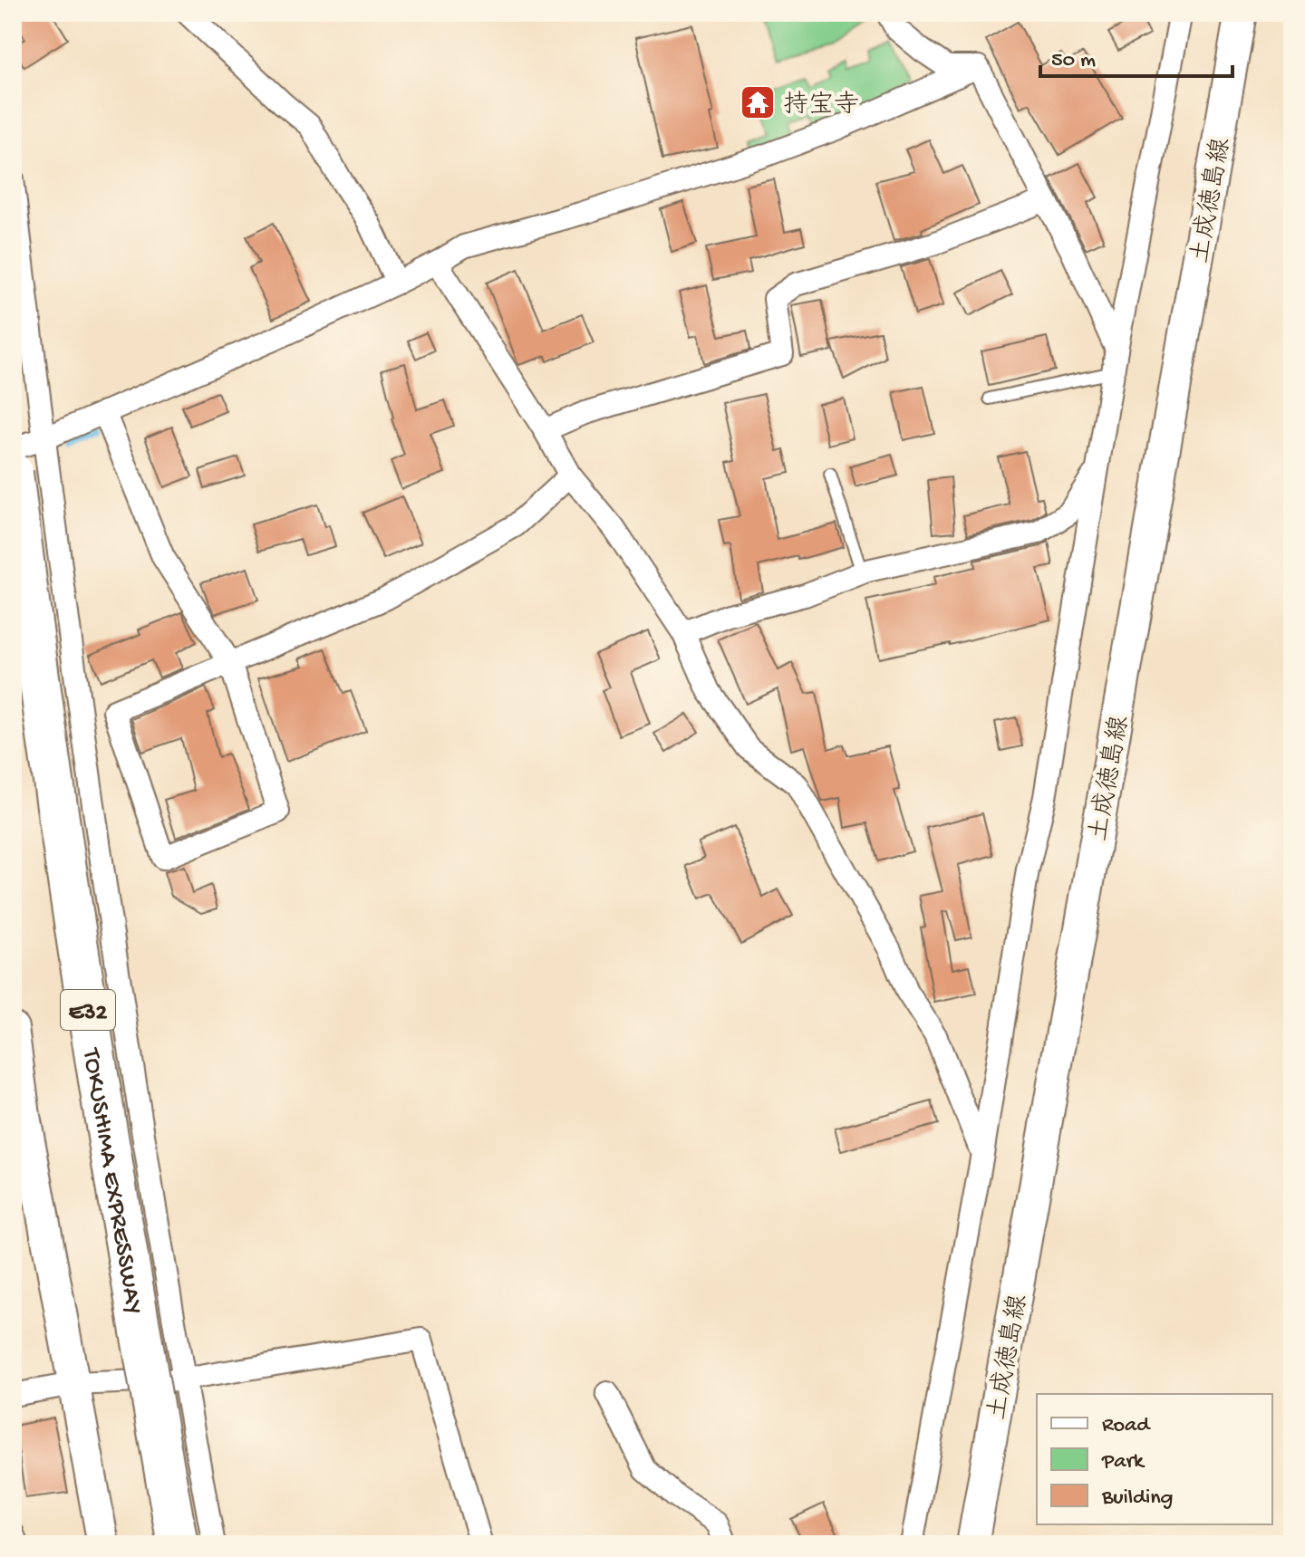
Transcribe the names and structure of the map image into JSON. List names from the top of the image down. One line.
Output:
{"streets":{"highway":["E32","TOKUSHIMA EXPRESSWAY"],"main road":["土成徳島線"]},"places":{"temple":["持宝寺"]},"legend":["Road","Park","Building"],"scale_bar":"50 m"}
